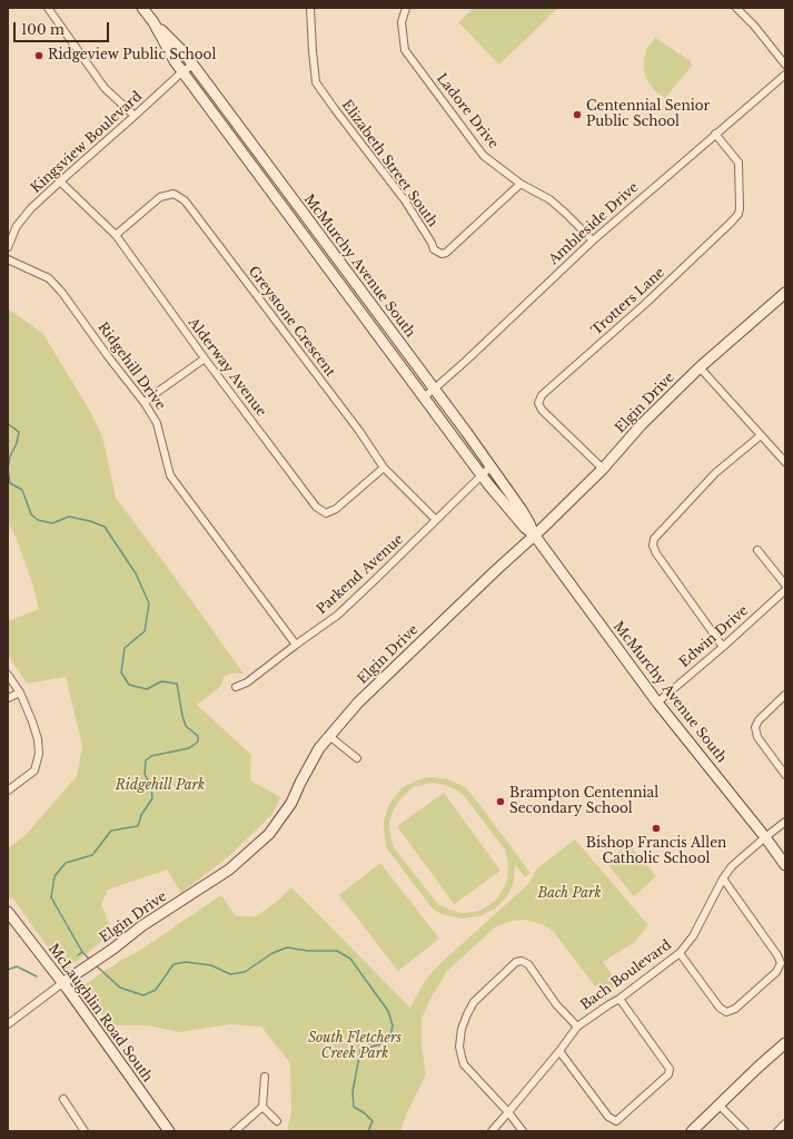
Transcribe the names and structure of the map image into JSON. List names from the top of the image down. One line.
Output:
{"streets":{"street":["Ladore Drive","Kingsview Boulevard","Elizabeth Street South","Ambleside Drive","McMurchy Avenue South","Trotters Lane","Greystone Crescent","Ridgehill Drive","Alderway Avenue","Elgin Drive","Parkend Avenue","Edwin Drive","Bach Boulevard","McLaughlin Road South"]},"crossings":[["Ladore Drive","Elizabeth Street South"],["Ladore Drive","Ambleside Drive"],["Kingsview Boulevard","McMurchy Avenue South"],["Kingsview Boulevard","Alderway Avenue"],["Ambleside Drive","McMurchy Avenue South"],["Ambleside Drive","Trotters Lane"],["McMurchy Avenue South","Elgin Drive"],["McMurchy Avenue South","Parkend Avenue"],["McMurchy Avenue South","Edwin Drive"],["McMurchy Avenue South","Bach Boulevard"],["Trotters Lane","Elgin Drive"],["Greystone Crescent","Alderway Avenue"],["Greystone Crescent","Parkend Avenue"],["Ridgehill Drive","Parkend Avenue"],["Elgin Drive","McLaughlin Road South"]],"parks":["Ridgehill Park","Bach Park","South Fletchers Creek Park"],"places":["Ridgeview Public School","Centennial Senior Public School","Brampton Centennial Secondary School","Bishop Francis Allen Catholic School"],"scale_bar":"100 m"}
